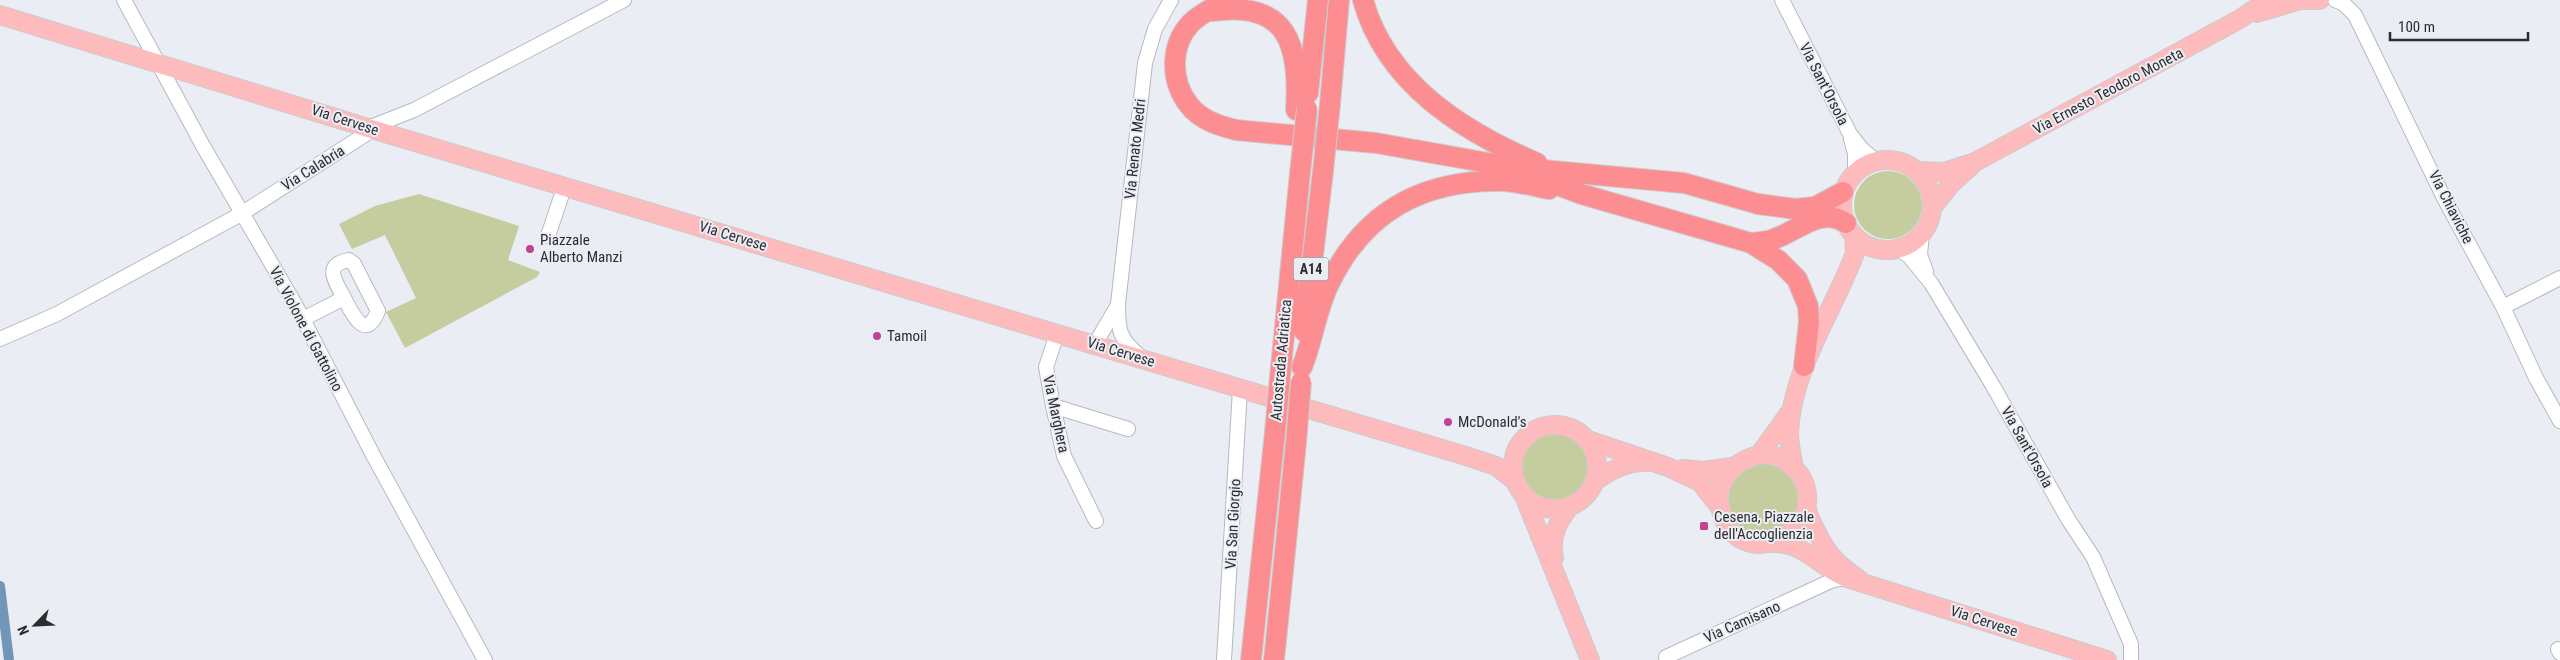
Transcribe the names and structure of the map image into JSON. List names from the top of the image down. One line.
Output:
{"streets":{"highway":["A14","Autostrada Adriatica"],"main road":["Via Ernesto Teodoro Moneta","Via Cervese"],"street":["Via Sant'Orsola","Via Renato Medri","Via Calabria","Via Chiaviche","Via Violone di Gattolino","Via Marghera","Via San Giorgio","Via Camisano"]},"crossings":[["Via Sant'Orsola","Via Ernesto Teodoro Moneta"],["Via Cervese","Via Renato Medri"],["Via Cervese","Via Calabria"],["Via Cervese","Via Violone di Gattolino"],["Via Cervese","Via Marghera"],["Via Cervese","Via San Giorgio"],["Via Cervese","Via Camisano"],["Via Calabria","Via Violone di Gattolino"]],"places":{"other":["Piazzale Alberto Manzi","Tamoil","McDonald's"],"transit":["Cesena, Piazzale dell'Accoglienzia"]},"scale_bar":"100 m","north":"bottom left"}
